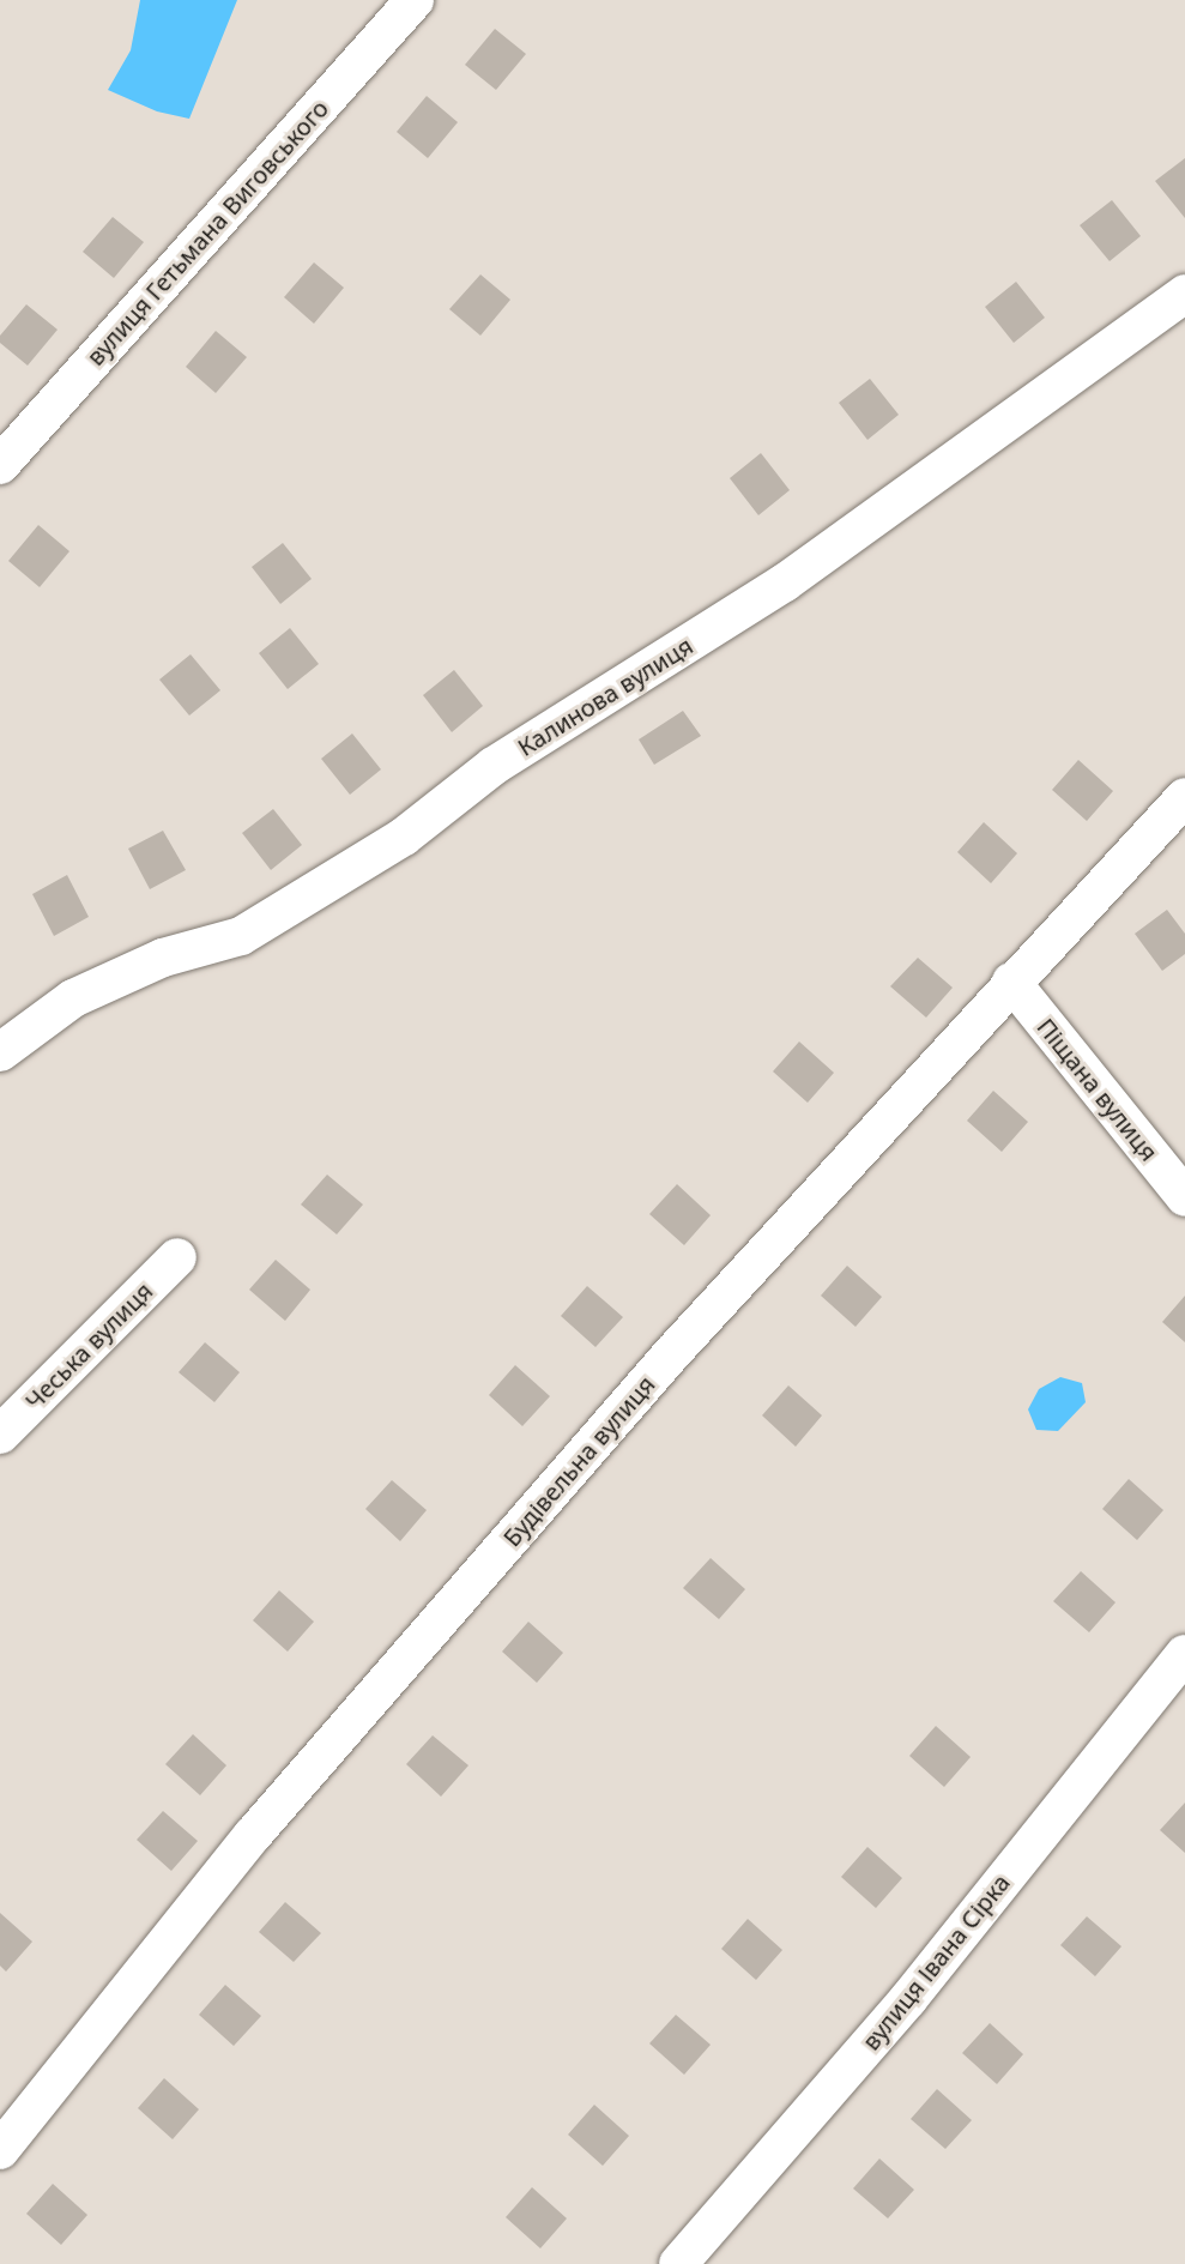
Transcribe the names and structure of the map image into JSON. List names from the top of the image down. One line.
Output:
{"streets":{"street":["вулиця Гетьмана Виговського","Калинова вулиця","Піщана вулиця","Чеська вулиця","Будівельна вулиця","вулиця Івана Сірка"]},"crossings":[["Піщана вулиця","Будівельна вулиця"]]}
